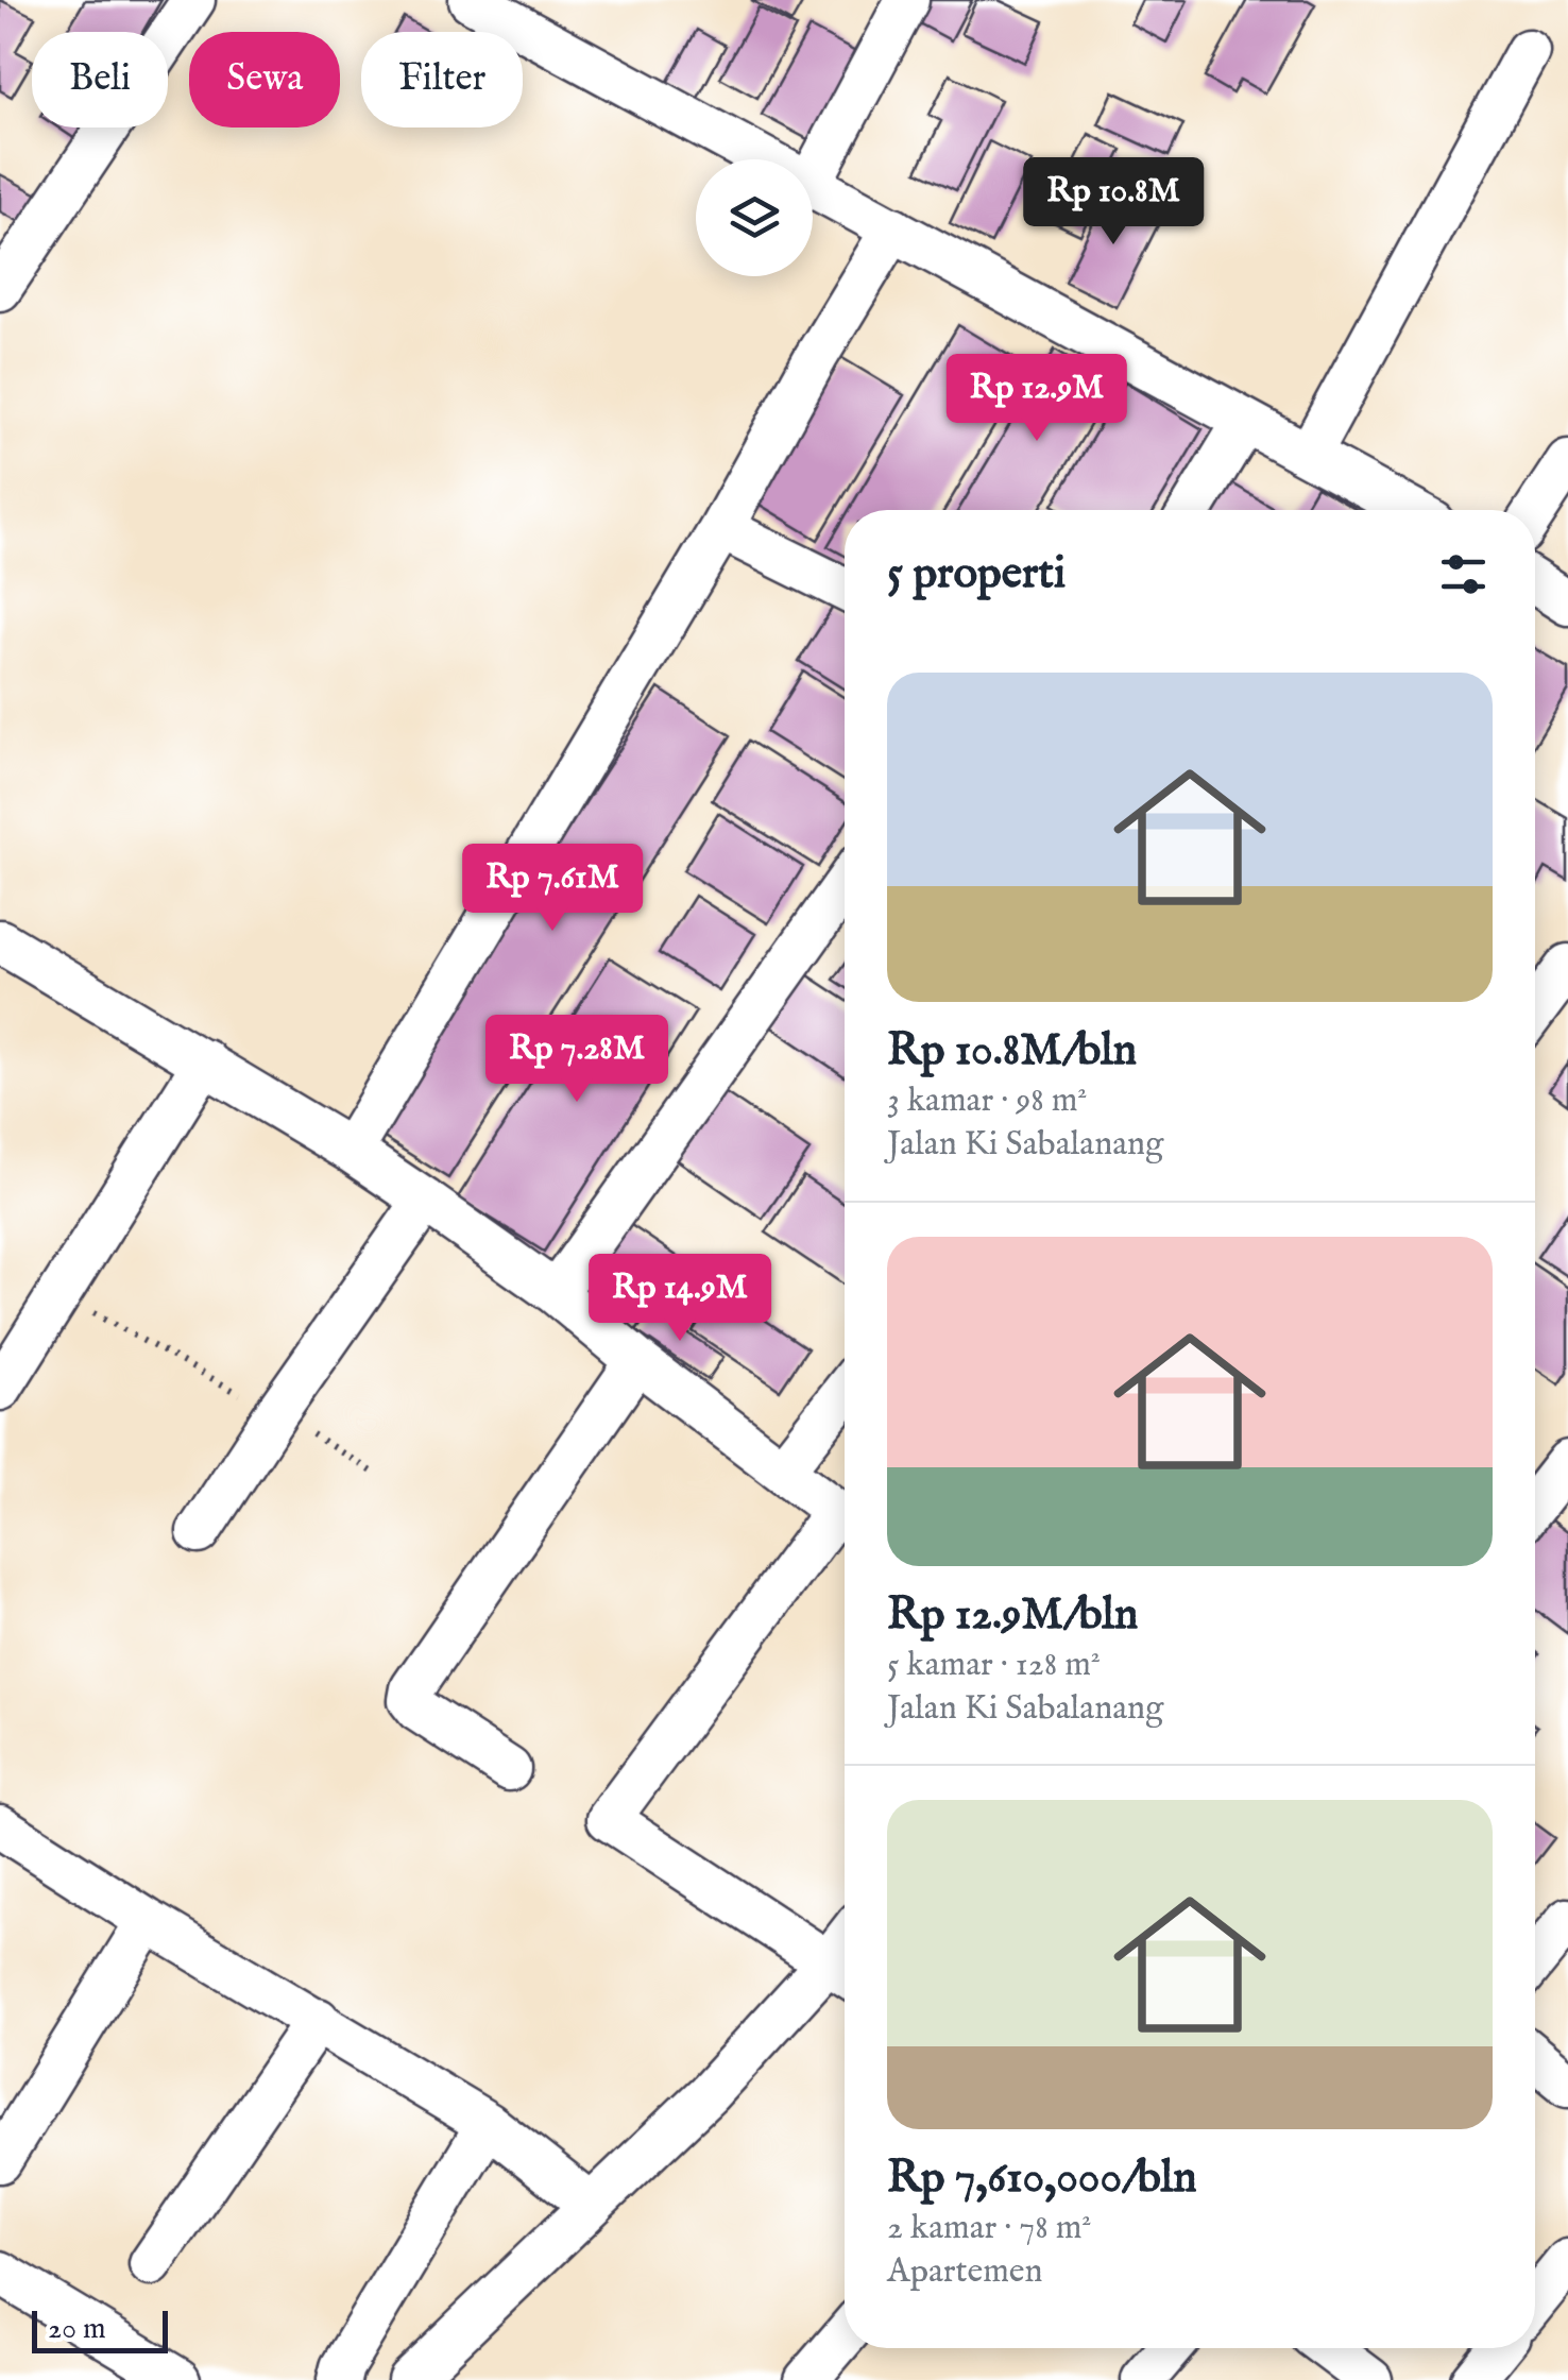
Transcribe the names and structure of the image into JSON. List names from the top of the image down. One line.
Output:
{"scale_bar":"20 m","page":{"chip":["Beli","Sewa","Filter"],"price":["Rp 10.8M","Rp 12.9M","Rp 7.61M","Rp 7.28M","Rp 14.9M"],"heading":"5 properti","list":[{"name":"Rp 10.8M/bln","note":"3 kamar · 98 m² · Jalan Ki Sabalanang"},{"name":"Rp 12.9M/bln","note":"5 kamar · 128 m² · Jalan Ki Sabalanang"},{"name":"Rp 7,610,000/bln","note":"2 kamar · 78 m² · Apartemen"}],"scale":"20 m"}}
